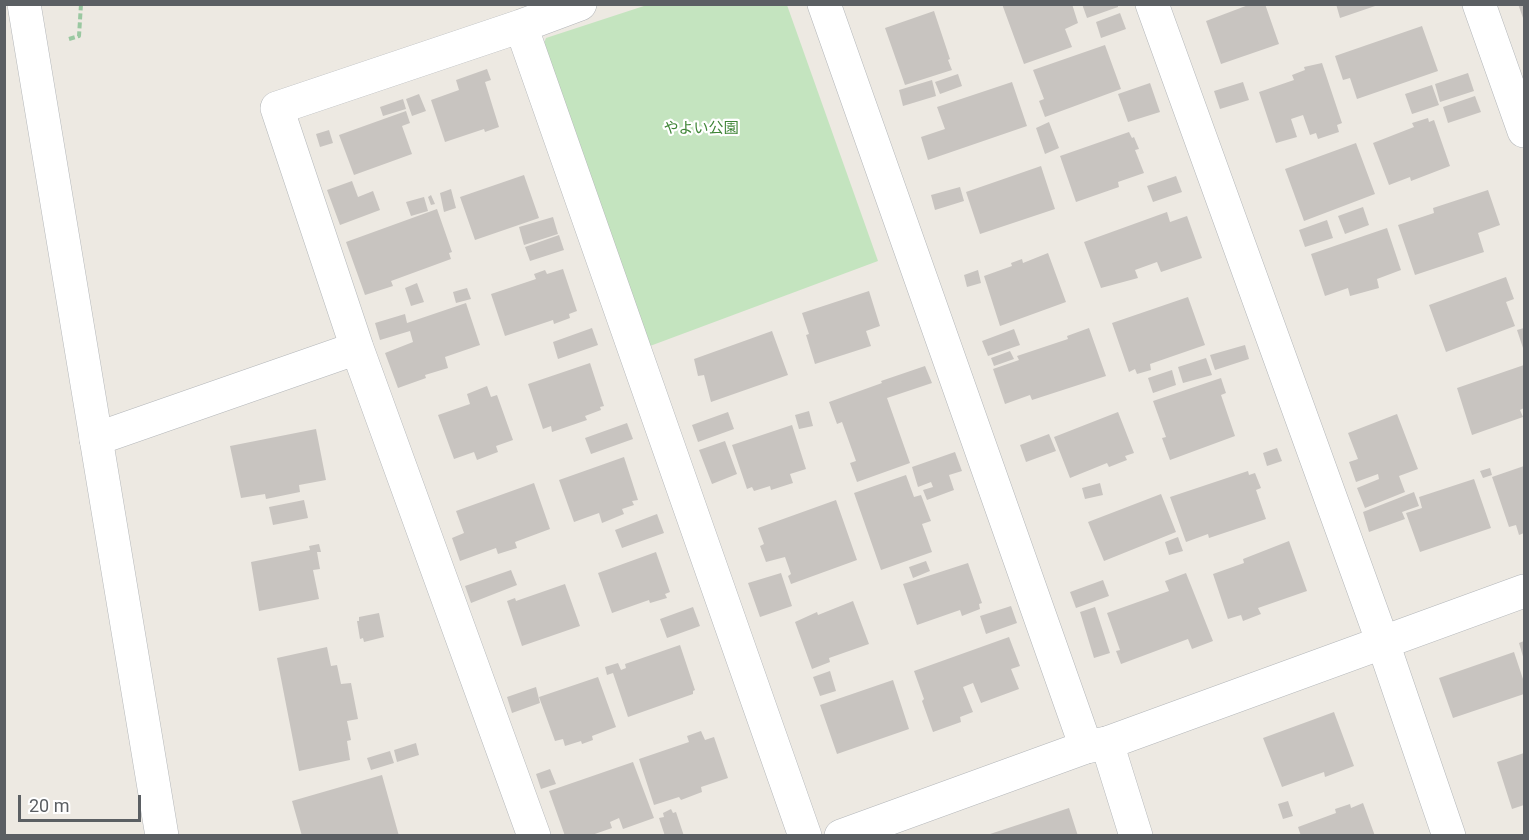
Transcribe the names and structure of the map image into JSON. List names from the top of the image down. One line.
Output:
{"parks":["やよい公園"],"scale_bar":"20 m"}
